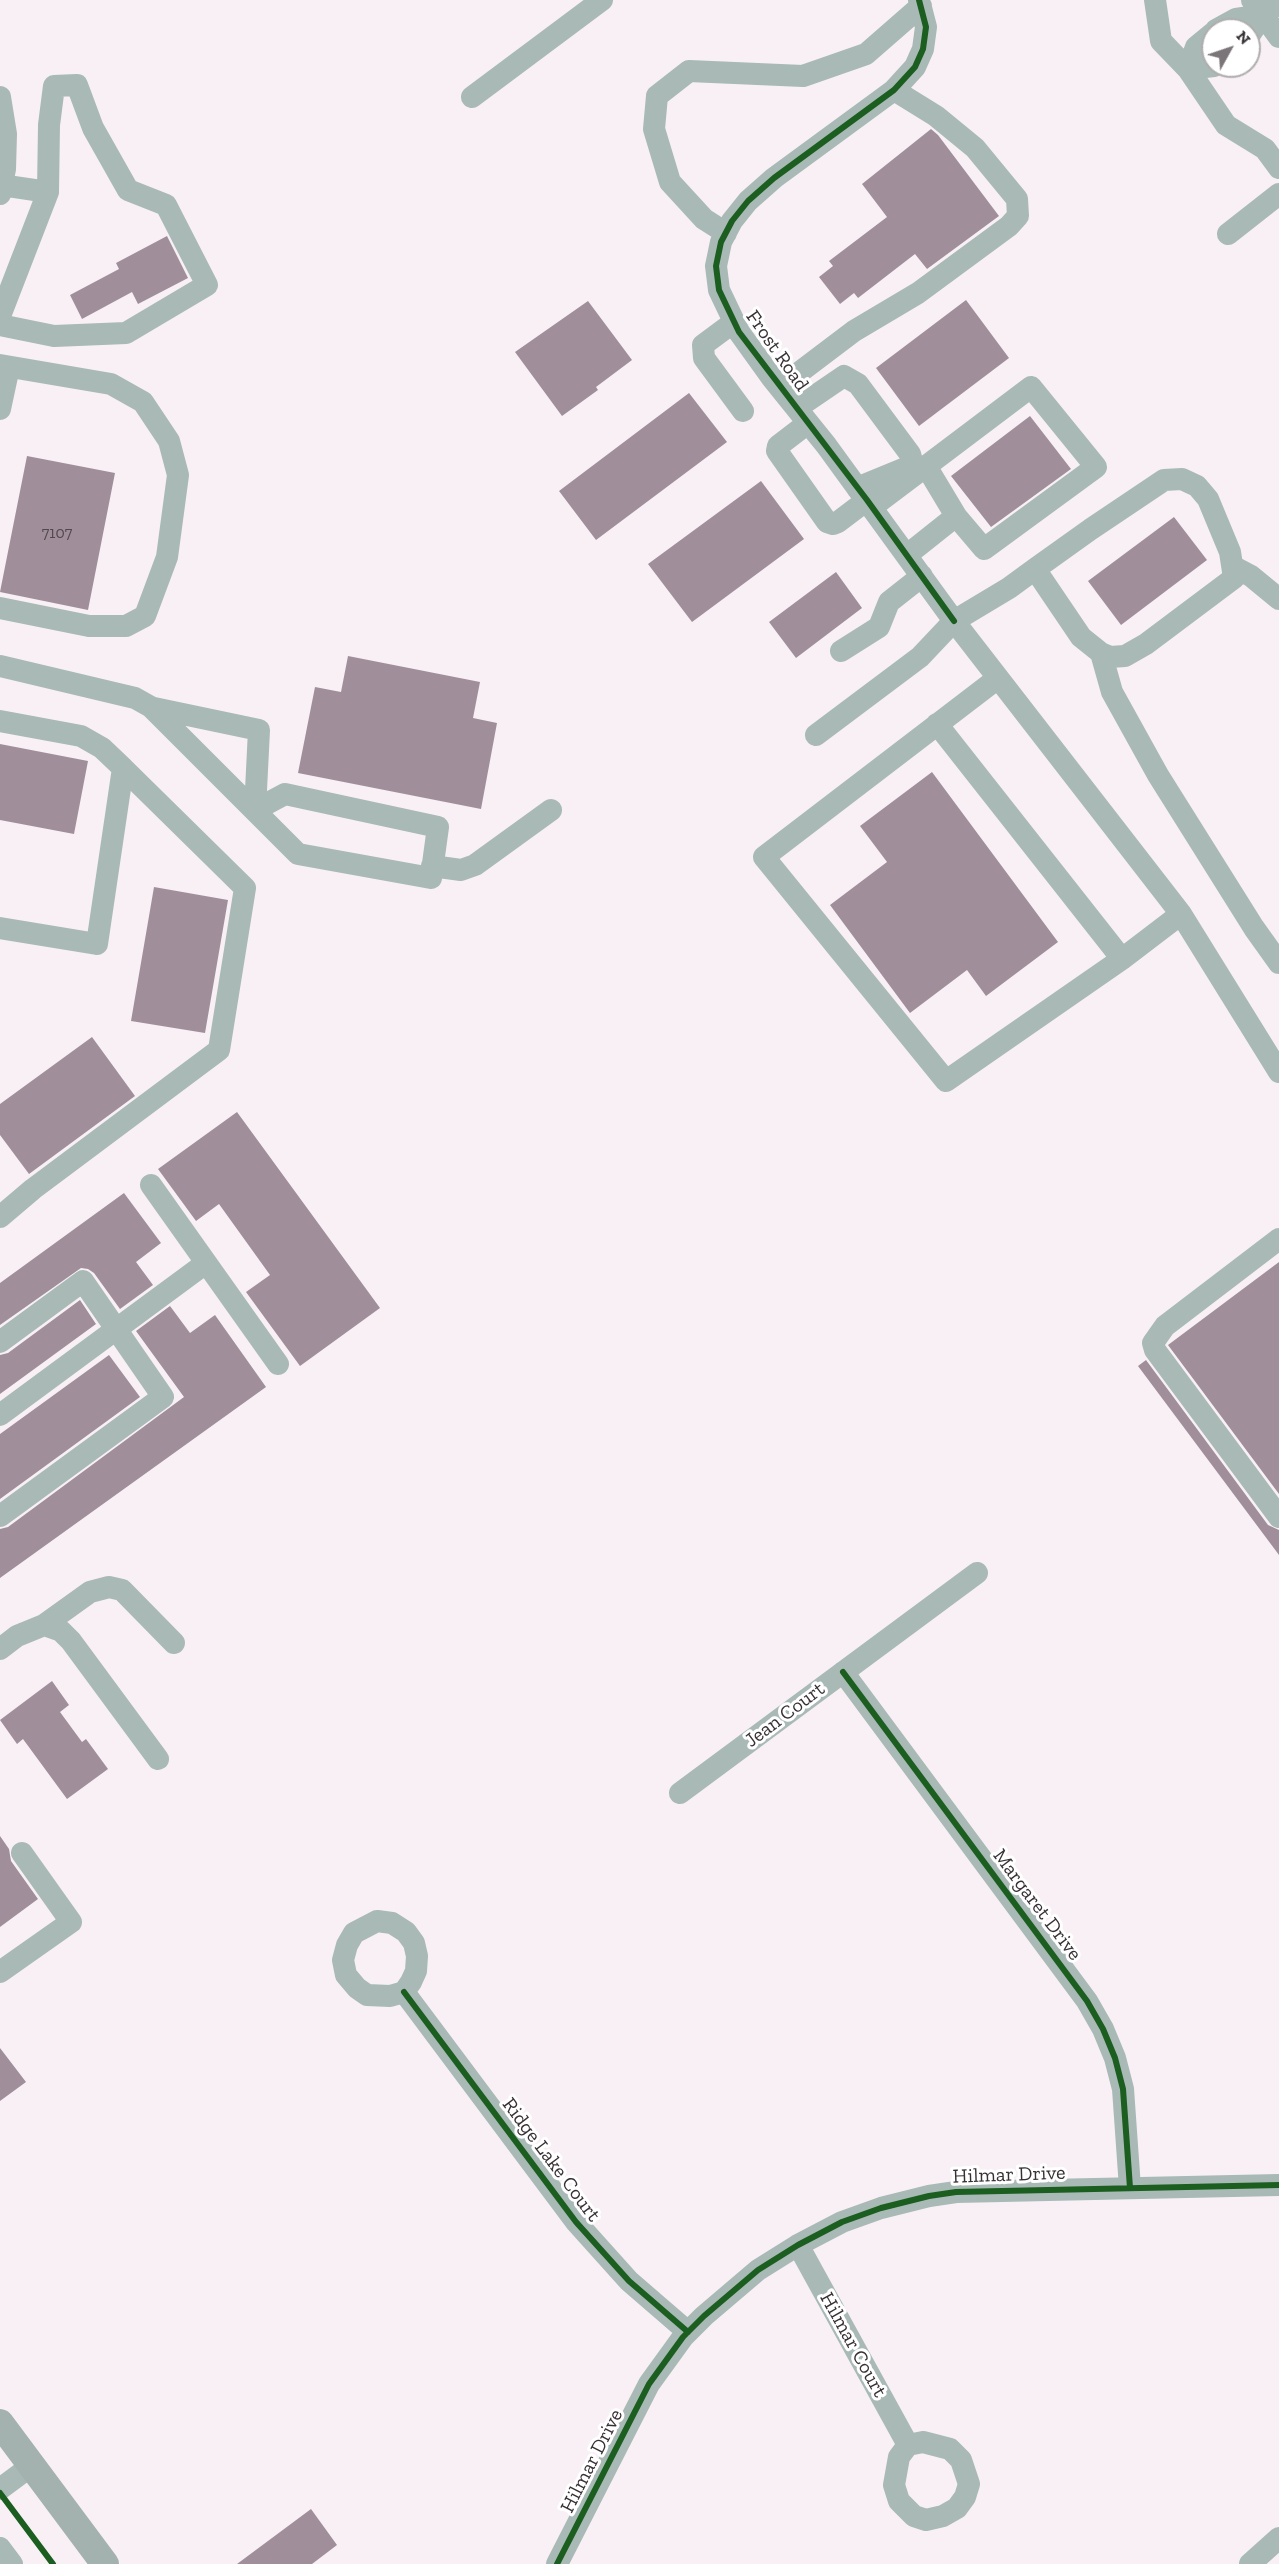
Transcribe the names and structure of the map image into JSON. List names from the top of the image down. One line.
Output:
{"streets":{"street":["Frost Road","Jean Court","Margaret Drive","Ridge Lake Court","Hilmar Drive","Hilmar Court"]},"crossings":[["Jean Court","Margaret Drive"],["Margaret Drive","Hilmar Drive"],["Ridge Lake Court","Hilmar Drive"],["Hilmar Drive","Hilmar Court"]],"house_numbers":["7107"],"north":"top right"}
